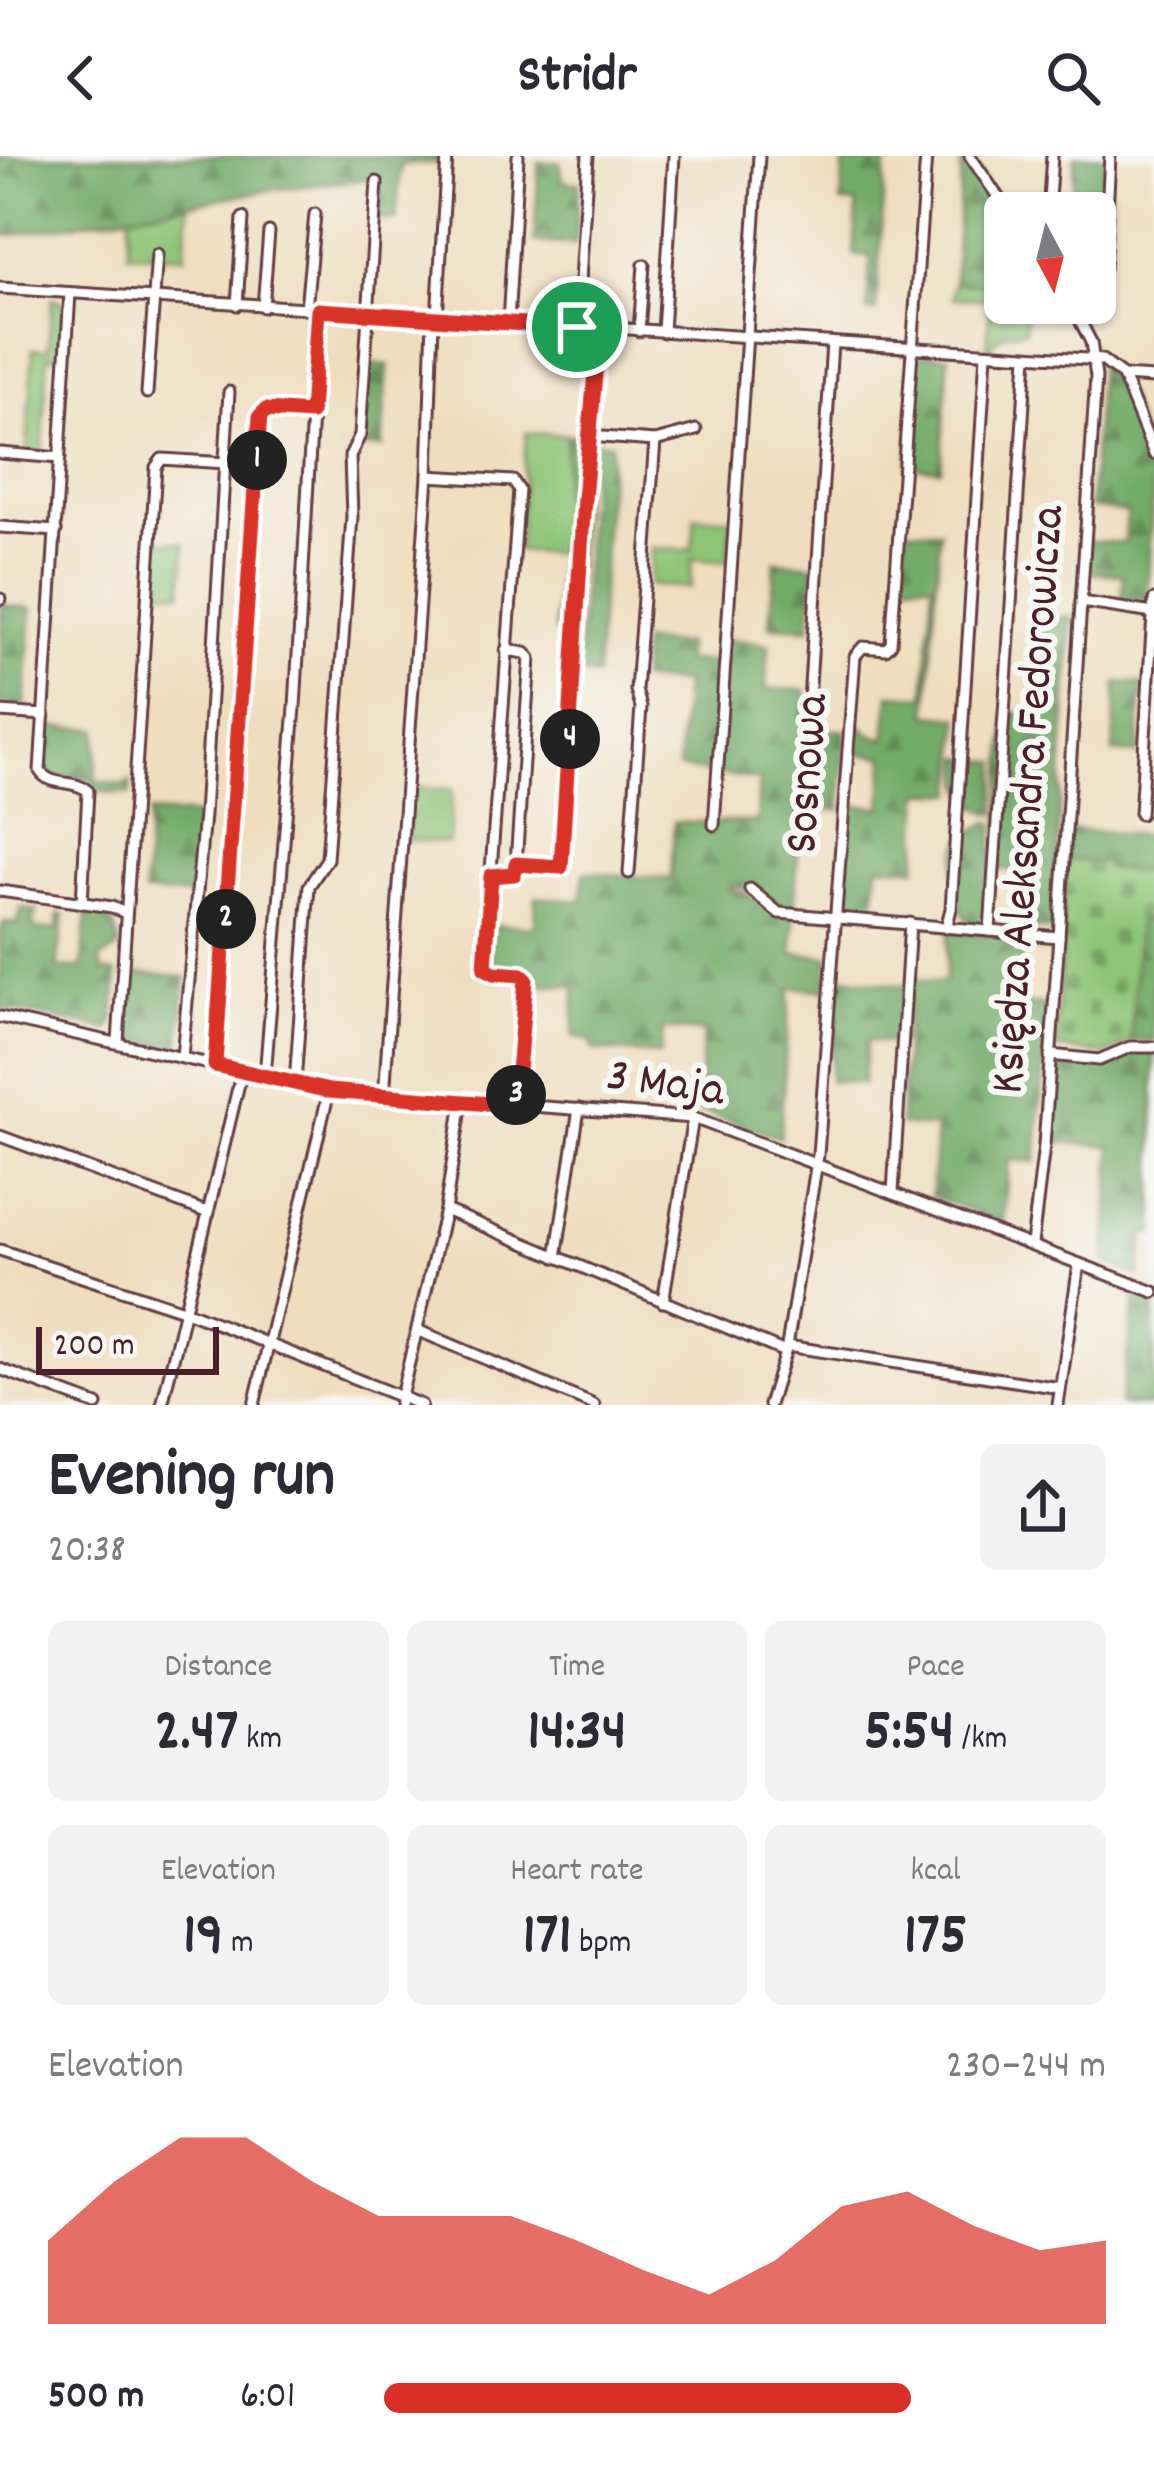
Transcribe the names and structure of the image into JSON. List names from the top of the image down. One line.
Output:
{"streets":{"street":["Sosnowa","Księdza Aleksandra Fedorowicza","3 Maja"]},"crossings":[["Sosnowa","3 Maja"],["Księdza Aleksandra Fedorowicza","3 Maja"]],"scale_bar":"200 m","north":"bottom","page":{"header":"Stridr","pins":["1","4","2","3"],"scale":"200 m","heading":["Evening run","20:38"],"stats":[["Distance","2.47 km"],["Time","14:34"],["Pace","5:54 /km"],["Elevation","19 m"],["Heart rate","171 bpm"],["kcal","175"]],"chart":["Elevation","230–244 m"],"list":[{"name":"500 m","note":"6:01"}]}}
